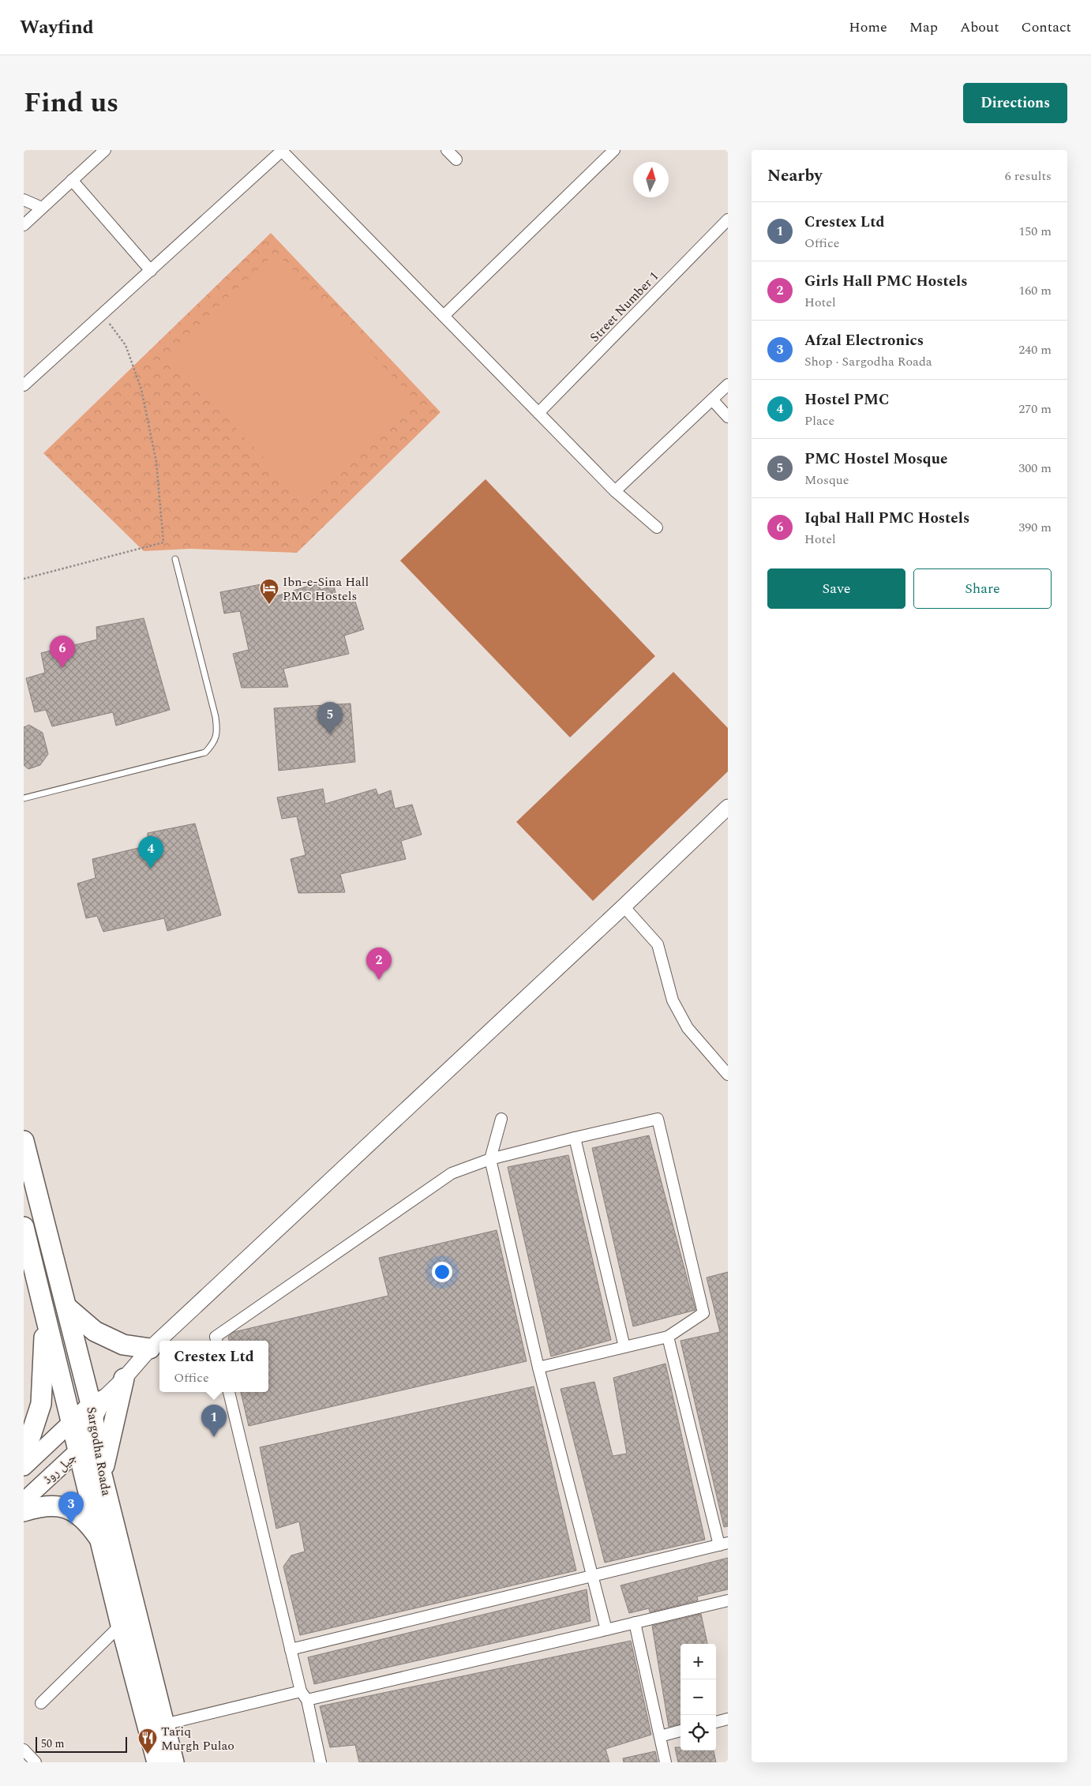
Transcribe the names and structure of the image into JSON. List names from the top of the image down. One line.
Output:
{"streets":{"highway":["Sargodha Roada"],"main road":["جیل روڈ"],"street":["Street Number 1"]},"crossings":[["Sargodha Roada","جیل روڈ"]],"places":{"hotel":["Ibn-e-Sina Hall PMC Hostels"],"restaurant":["Tariq Murgh Pulao"]},"scale_bar":"50 m","north":"top","page":{"header":"Wayfind","nav":["Home","Map","About","Contact"],"title":"Find us","buttons":["Directions",["Save","Share"]],"heading":["Nearby","6 results"],"list":[{"mark":"1","name":"Crestex Ltd","note":"Office","value":"150 m"},{"mark":"2","name":"Girls Hall PMC Hostels","note":"Hotel","value":"160 m"},{"mark":"3","name":"Afzal Electronics","note":"Shop · Sargodha Roada","value":"240 m"},{"mark":"4","name":"Hostel PMC","note":"Place","value":"270 m"},{"mark":"5","name":"PMC Hostel Mosque","note":"Mosque","value":"300 m"},{"mark":"6","name":"Iqbal Hall PMC Hostels","note":"Hotel","value":"390 m"}],"pins":["6","5","4","2","1","3"],"popup":["Crestex Ltd","Office"],"map_buttons":["+","−"],"scale":"50 m"}}
